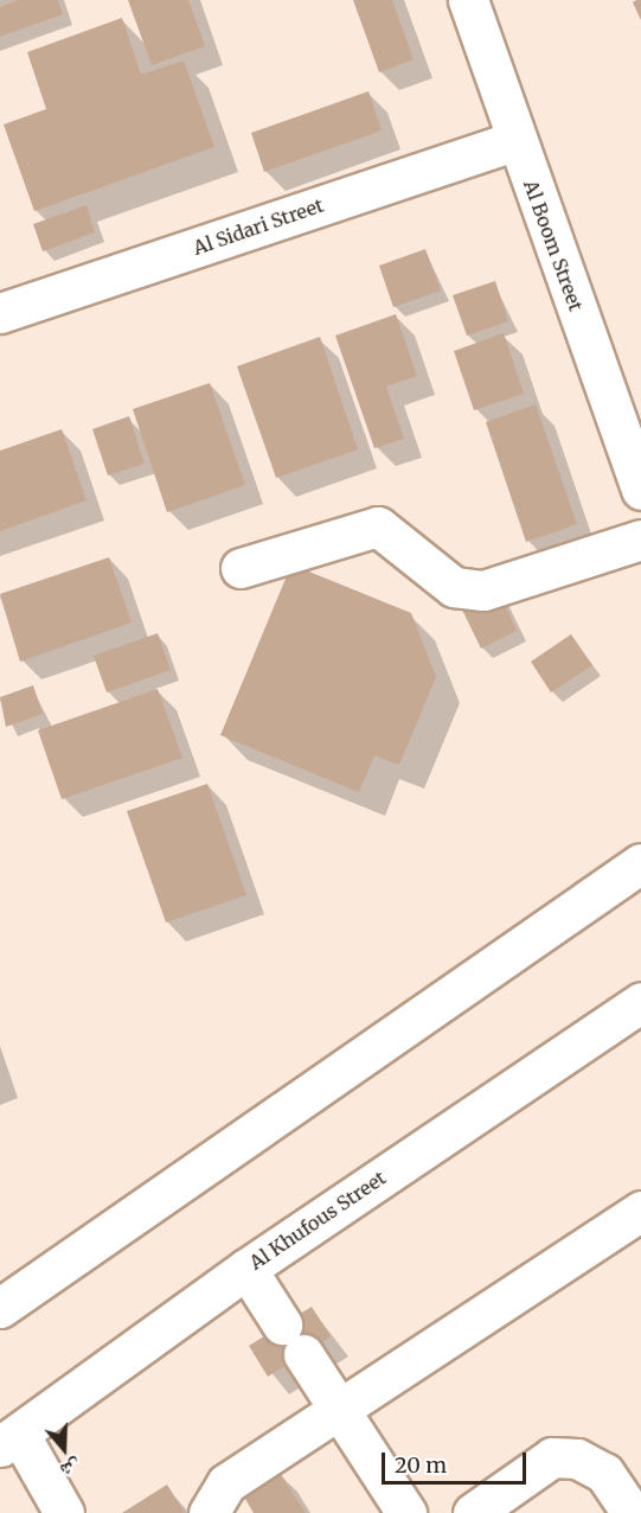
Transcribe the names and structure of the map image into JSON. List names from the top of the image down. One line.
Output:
{"streets":{"street":["Al Sidari Street","Al Boom Street","Al Khufous Street"]},"crossings":[["Al Sidari Street","Al Boom Street"]],"scale_bar":"20 m","north":"bottom"}
